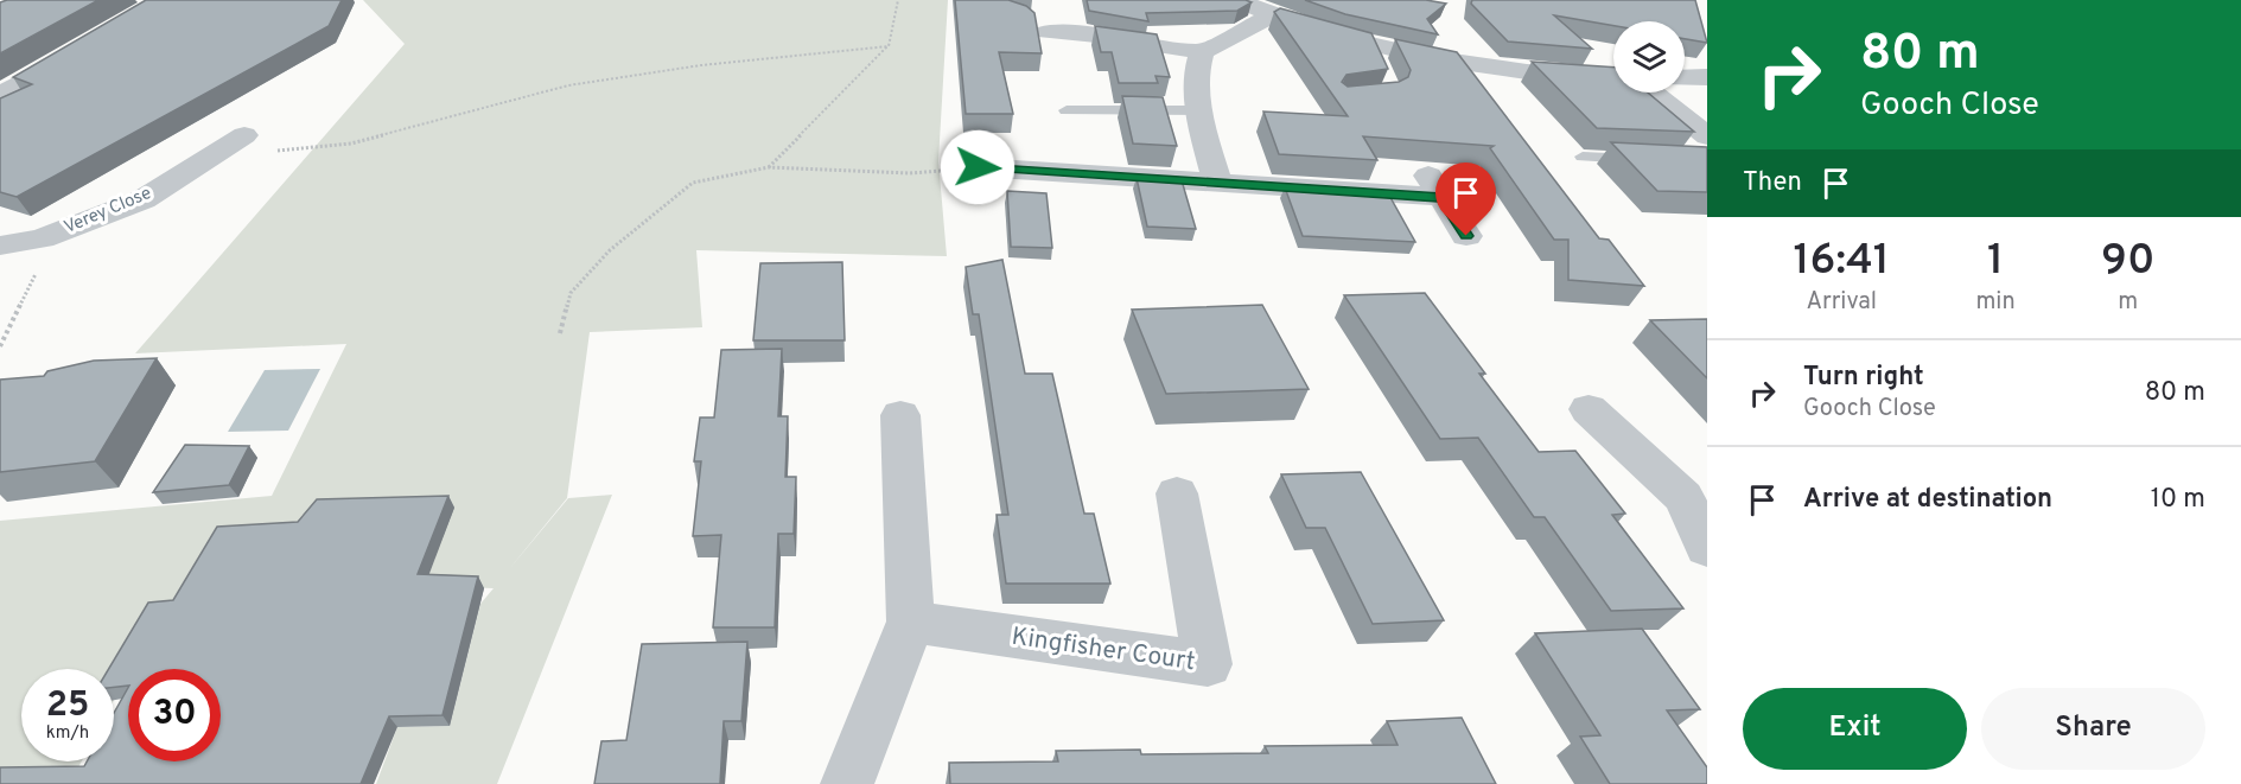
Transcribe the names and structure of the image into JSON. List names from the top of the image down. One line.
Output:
{"streets":{"street":["Verey Close","Kingfisher Court"]},"page":{"turn":["80 m","Gooch Close"],"then":"Then","eta":["16:41","Arrival","1","min","90","m"],"list":[{"name":"Turn right","note":"Gooch Close","value":"80 m"},{"name":"Arrive at destination","value":"10 m"}],"speed":"25 km/h","limit":"30","buttons":["Exit","Share"]}}
